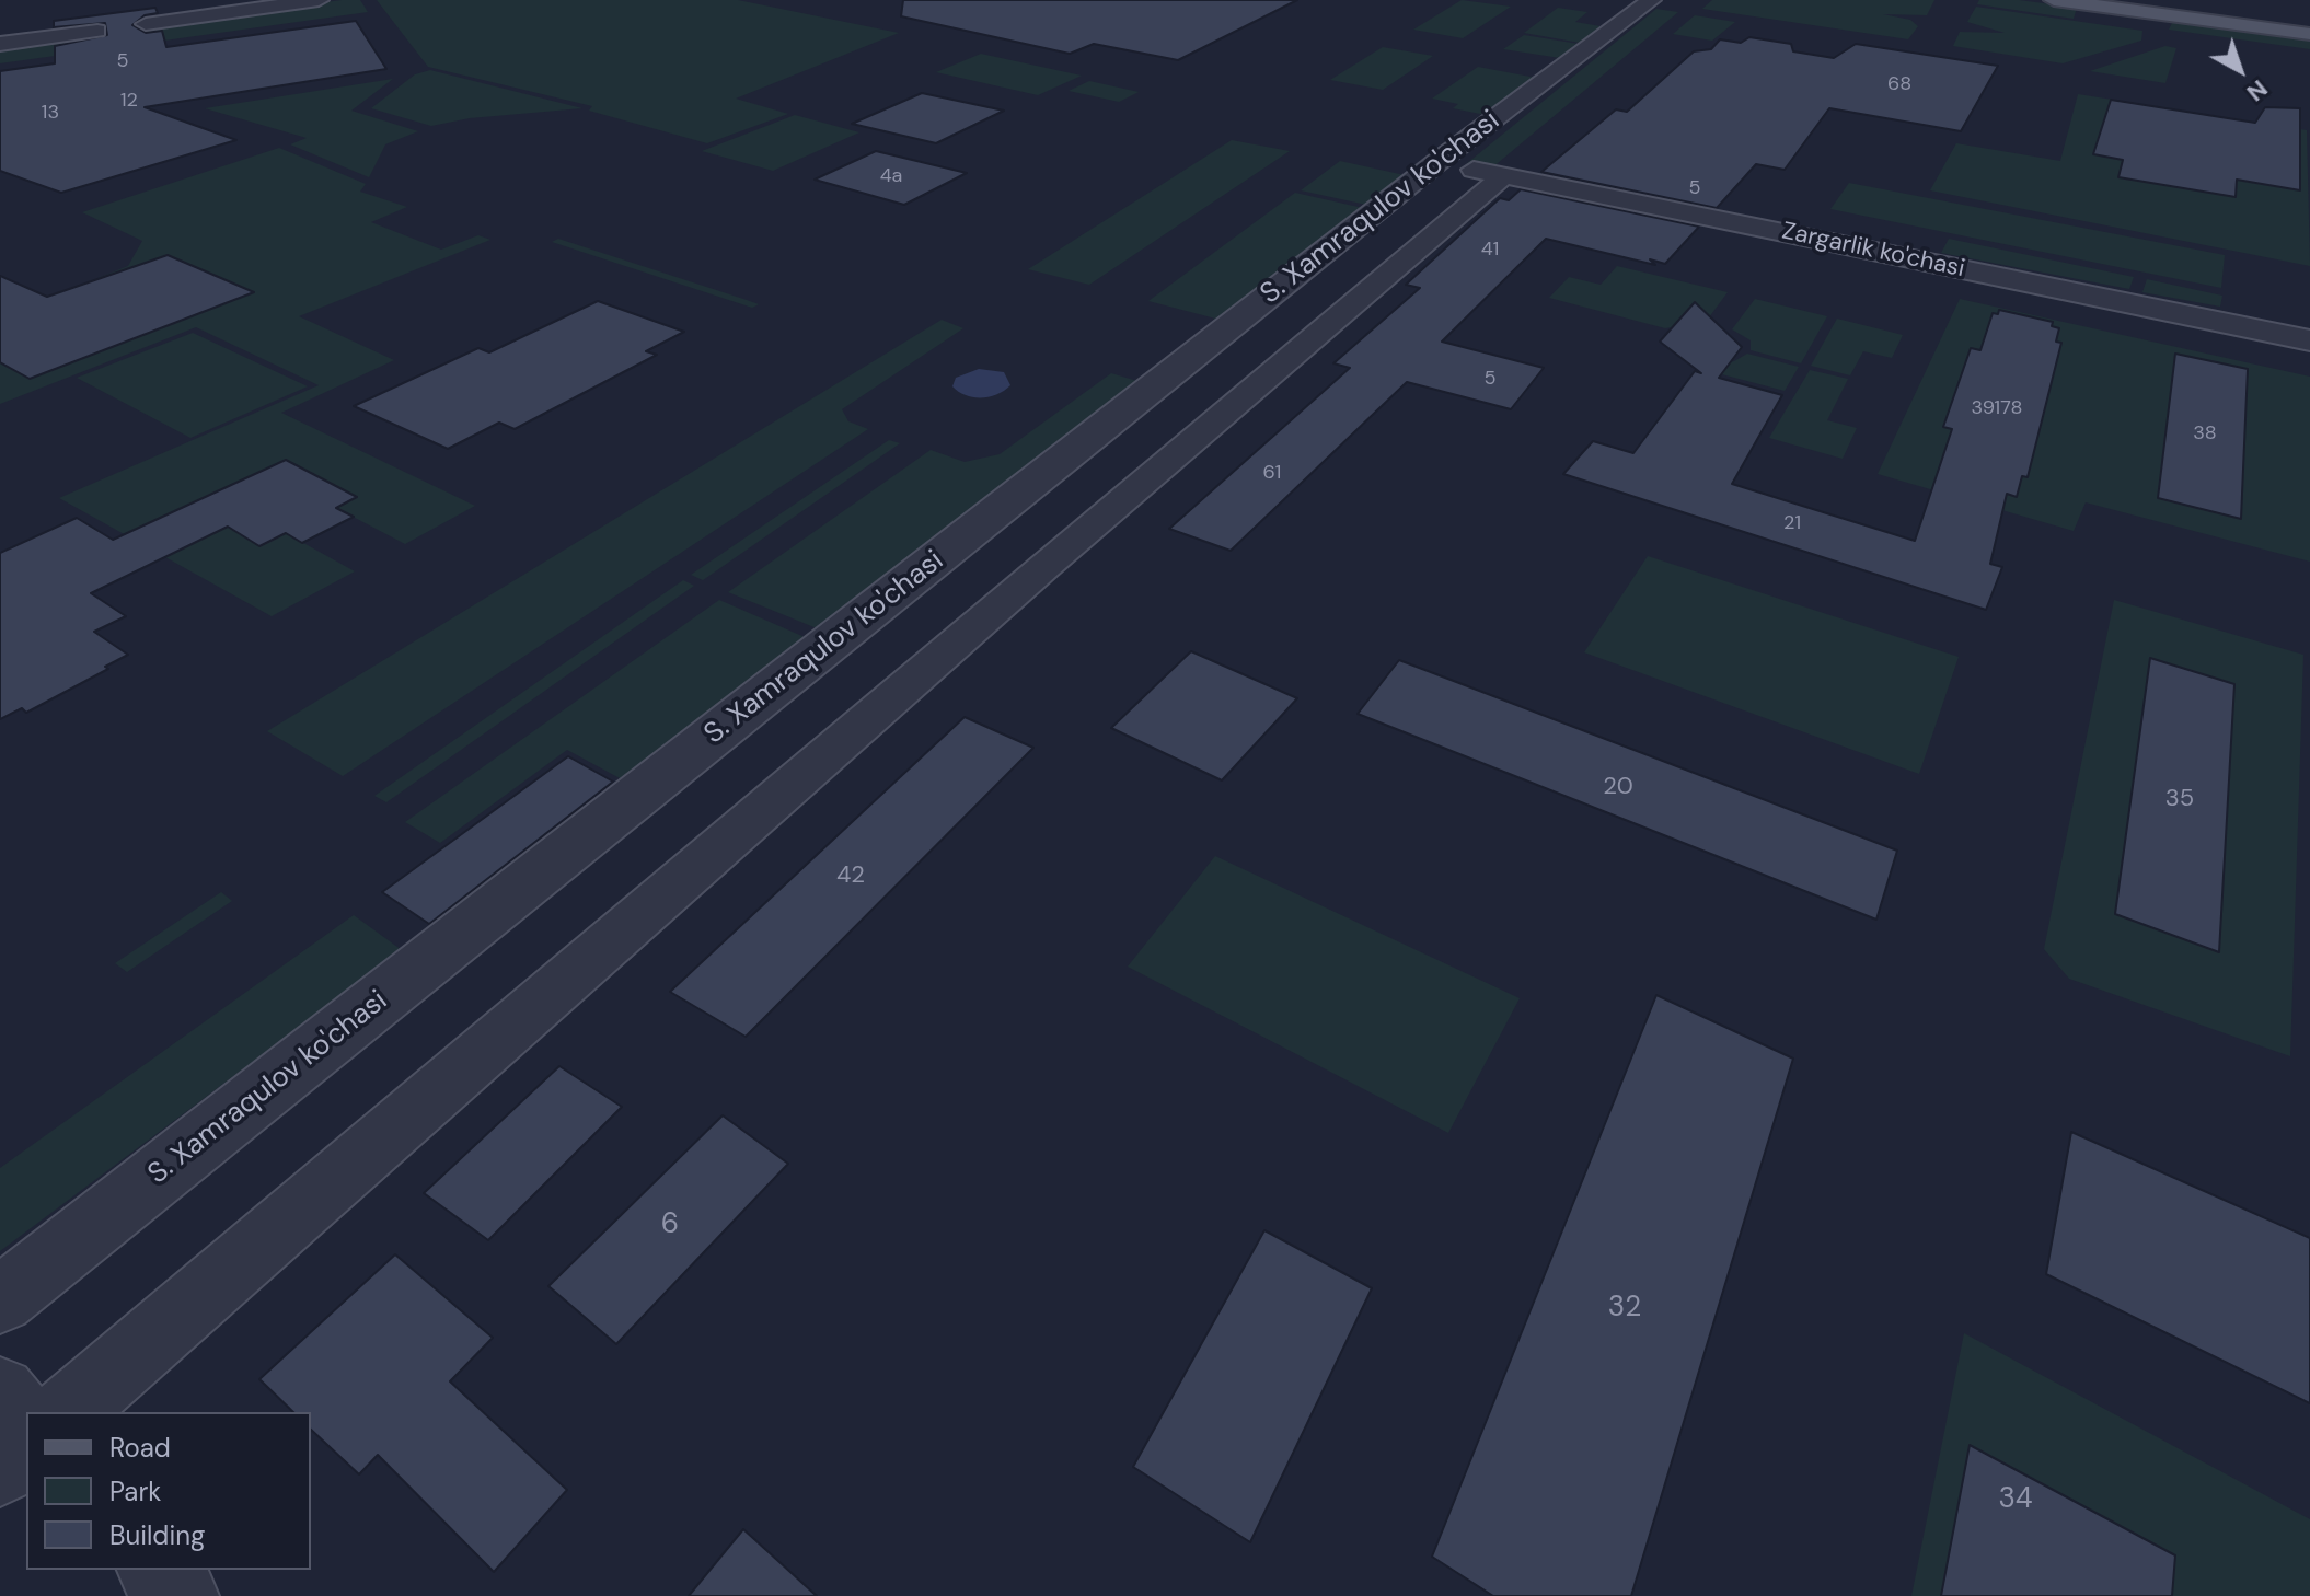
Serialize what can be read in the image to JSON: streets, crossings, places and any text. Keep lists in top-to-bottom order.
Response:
{
  "streets": {
    "street": ["S. Xamraqulov ko'chasi", "Zargarlik ko'chasi"]
  },
  "crossings": [
    ["S. Xamraqulov ko'chasi", "Zargarlik ko'chasi"]
  ],
  "house_numbers": [
    "5",
    "68",
    "12",
    "13",
    "4a",
    "5",
    "41",
    "5",
    "39178",
    "38",
    "61",
    "21",
    "20",
    "35",
    "42",
    "6",
    "32",
    "34"
  ],
  "legend": ["Road", "Park", "Building"],
  "north": "bottom right"
}
